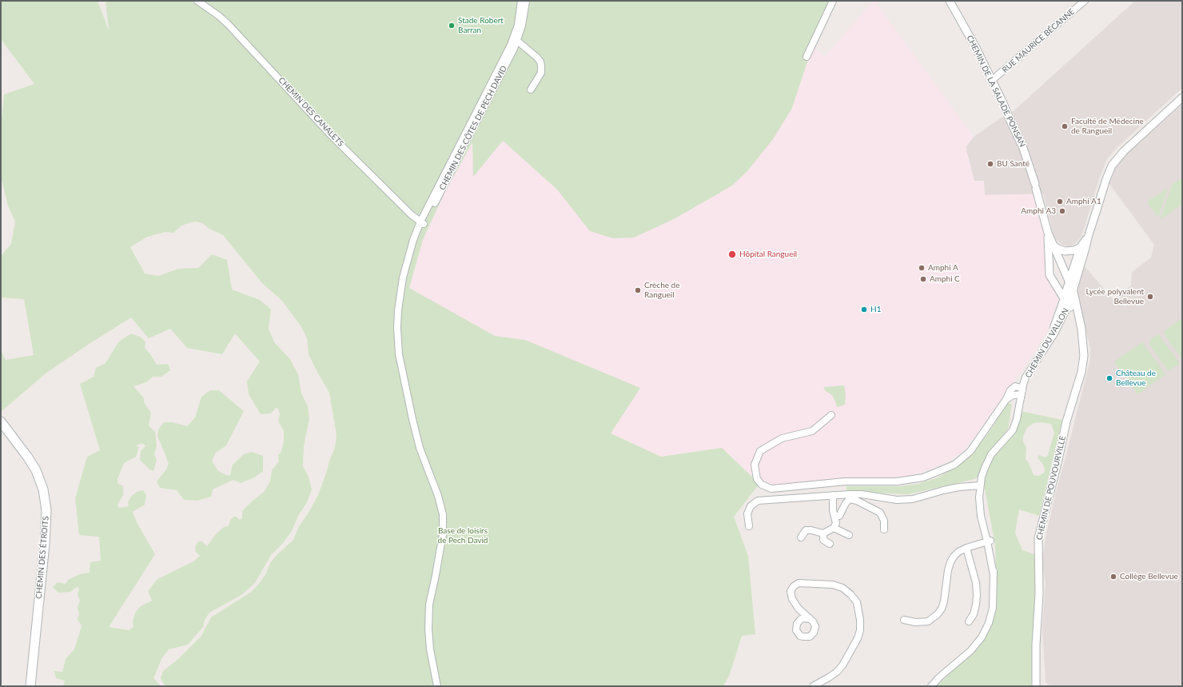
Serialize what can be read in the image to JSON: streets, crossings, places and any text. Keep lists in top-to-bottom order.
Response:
{
  "streets": {
    "main road": ["CHEMIN DES ÉTROITS"],
    "street": [
      "RUE MAURICE BÉCANNE",
      "CHEMIN DE LA SALADE PONSAN",
      "CHEMIN DES CANALETS",
      "CHEMIN DES CÔTES DE PECH DAVID",
      "CHEMIN DU VALLON",
      "CHEMIN DE POUVOURVILLE"
    ]
  },
  "crossings": [
    ["RUE MAURICE BÉCANNE", "CHEMIN DE LA SALADE PONSAN"],
    ["CHEMIN DE LA SALADE PONSAN", "CHEMIN DU VALLON"],
    ["CHEMIN DE LA SALADE PONSAN", "CHEMIN DE POUVOURVILLE"],
    ["CHEMIN DES CANALETS", "CHEMIN DES CÔTES DE PECH DAVID"],
    ["CHEMIN DU VALLON", "CHEMIN DE POUVOURVILLE"]
  ],
  "parks": ["Base de loisirs de Pech David"],
  "places": [
    "Stade Robert Barran",
    "Faculté de Médecine de Rangueil",
    "BU Santé",
    "Amphi A1",
    "Amphi A3",
    "Hôpital Rangueil",
    "Amphi A",
    "Amphi C",
    "Crèche de Rangueil",
    "Lycée polyvalent Bellevue",
    "H1",
    "Château de Bellevue",
    "Collège Bellevue"
  ]
}
